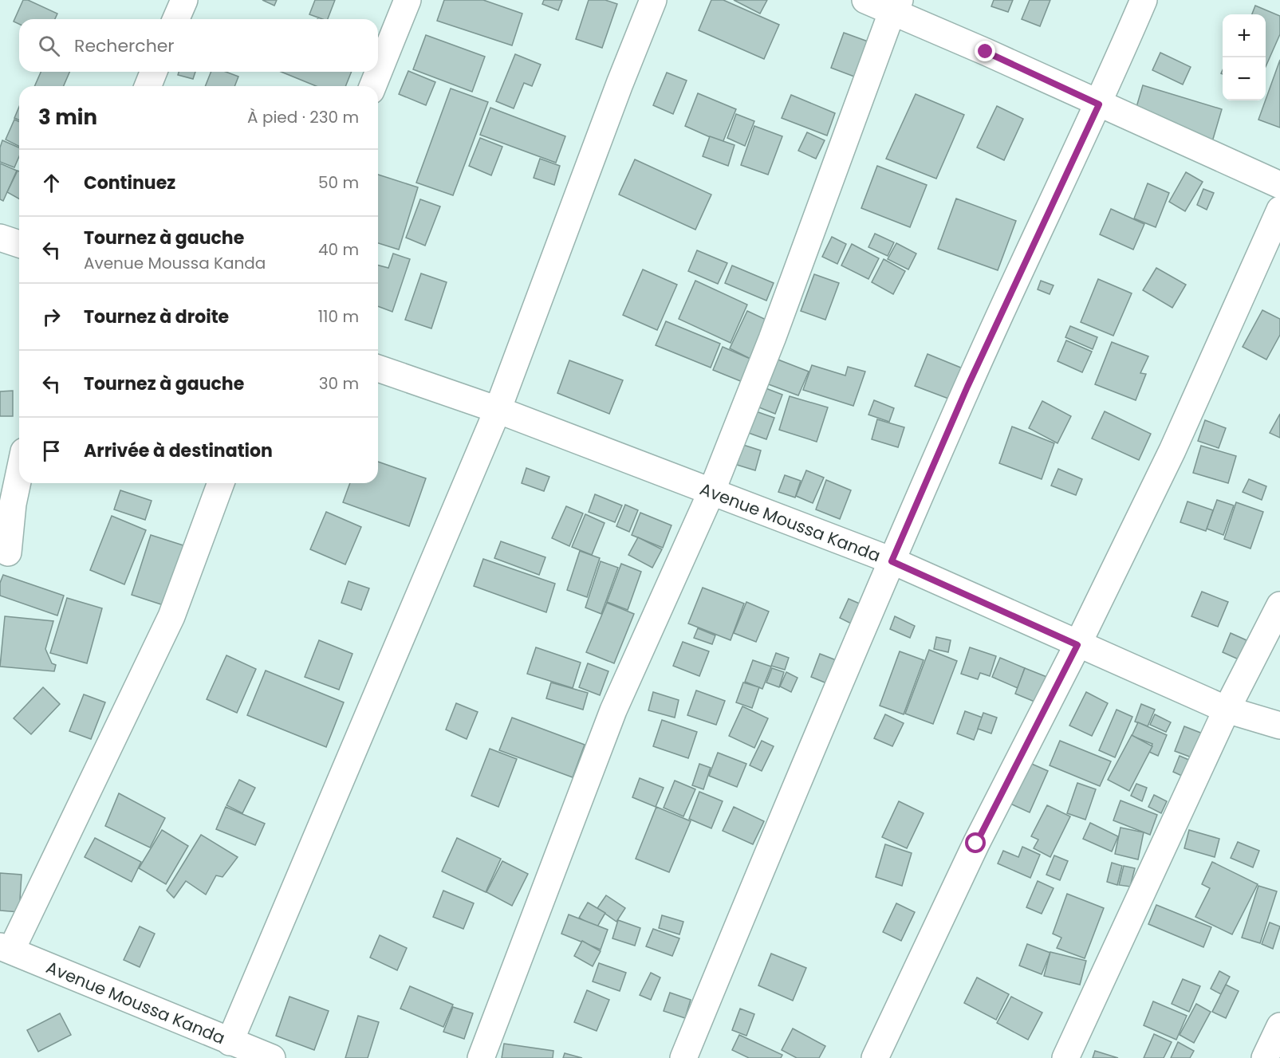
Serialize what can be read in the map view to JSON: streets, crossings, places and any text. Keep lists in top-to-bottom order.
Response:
{
  "streets": {
    "street": ["Avenue Moussa Kanda"]
  },
  "page": {
    "map_buttons": ["+", "−"],
    "search": "Rechercher",
    "heading": ["3 min", "À pied · 230 m"],
    "list": [
      ["Continuez", "50 m"],
      ["Tournez à gauche", "Avenue Moussa Kanda", "40 m"],
      ["Tournez à droite", "110 m"],
      ["Tournez à gauche", "30 m"],
      "Arrivée à destination"
    ]
  }
}
